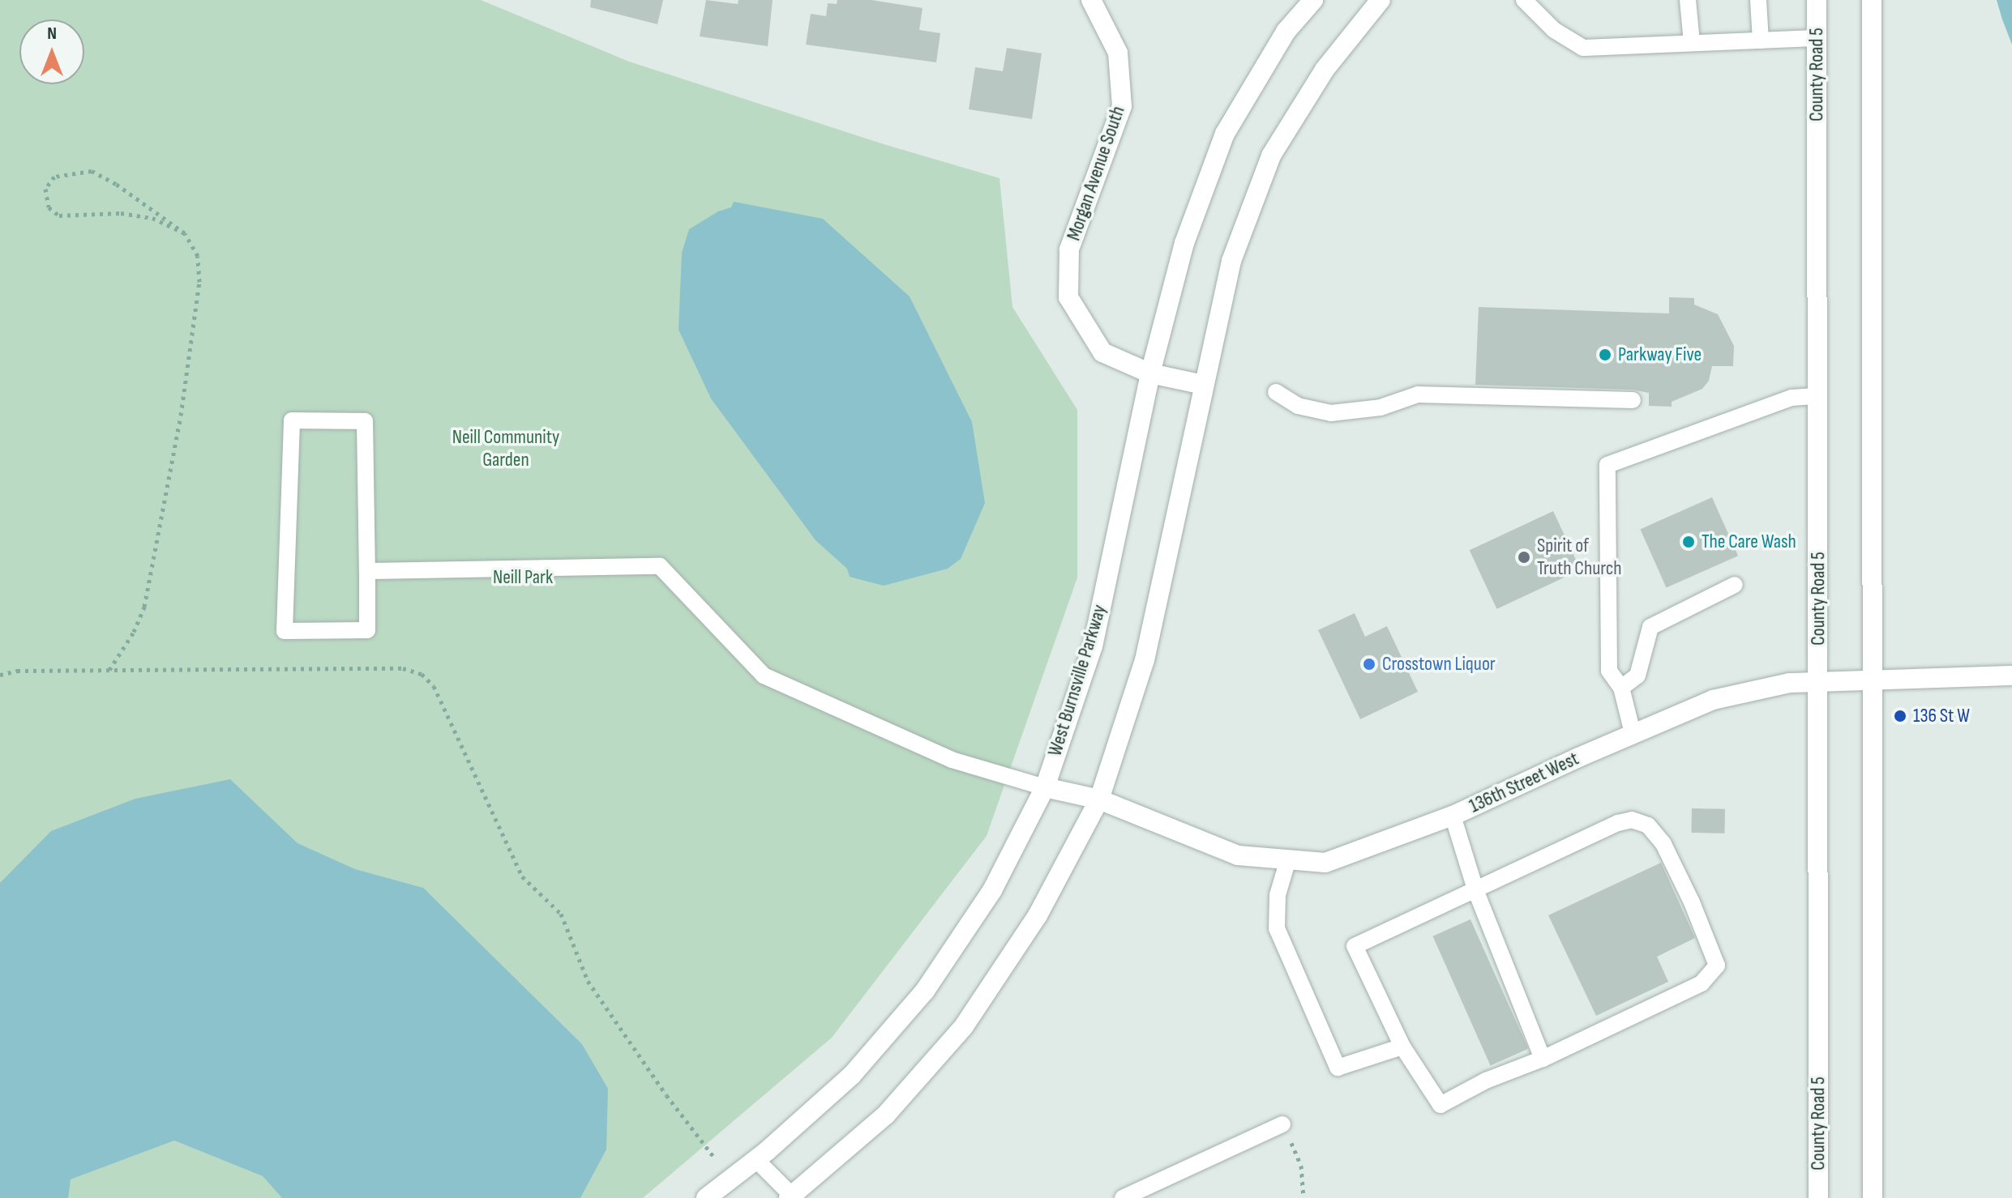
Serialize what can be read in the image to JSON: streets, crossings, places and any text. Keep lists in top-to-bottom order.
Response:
{
  "streets": {
    "street": [
      "County Road 5",
      "Morgan Avenue South",
      "West Burnsville Parkway",
      "136th Street West"
    ]
  },
  "crossings": [
    ["County Road 5", "136th Street West"],
    ["Morgan Avenue South", "West Burnsville Parkway"],
    ["West Burnsville Parkway", "136th Street West"]
  ],
  "parks": ["Neill Community Garden", "Neill Park"],
  "places": [
    "Parkway Five",
    "The Care Wash",
    "Spirit of Truth Church",
    "Crosstown Liquor",
    "136 St W"
  ],
  "north": "top"
}
